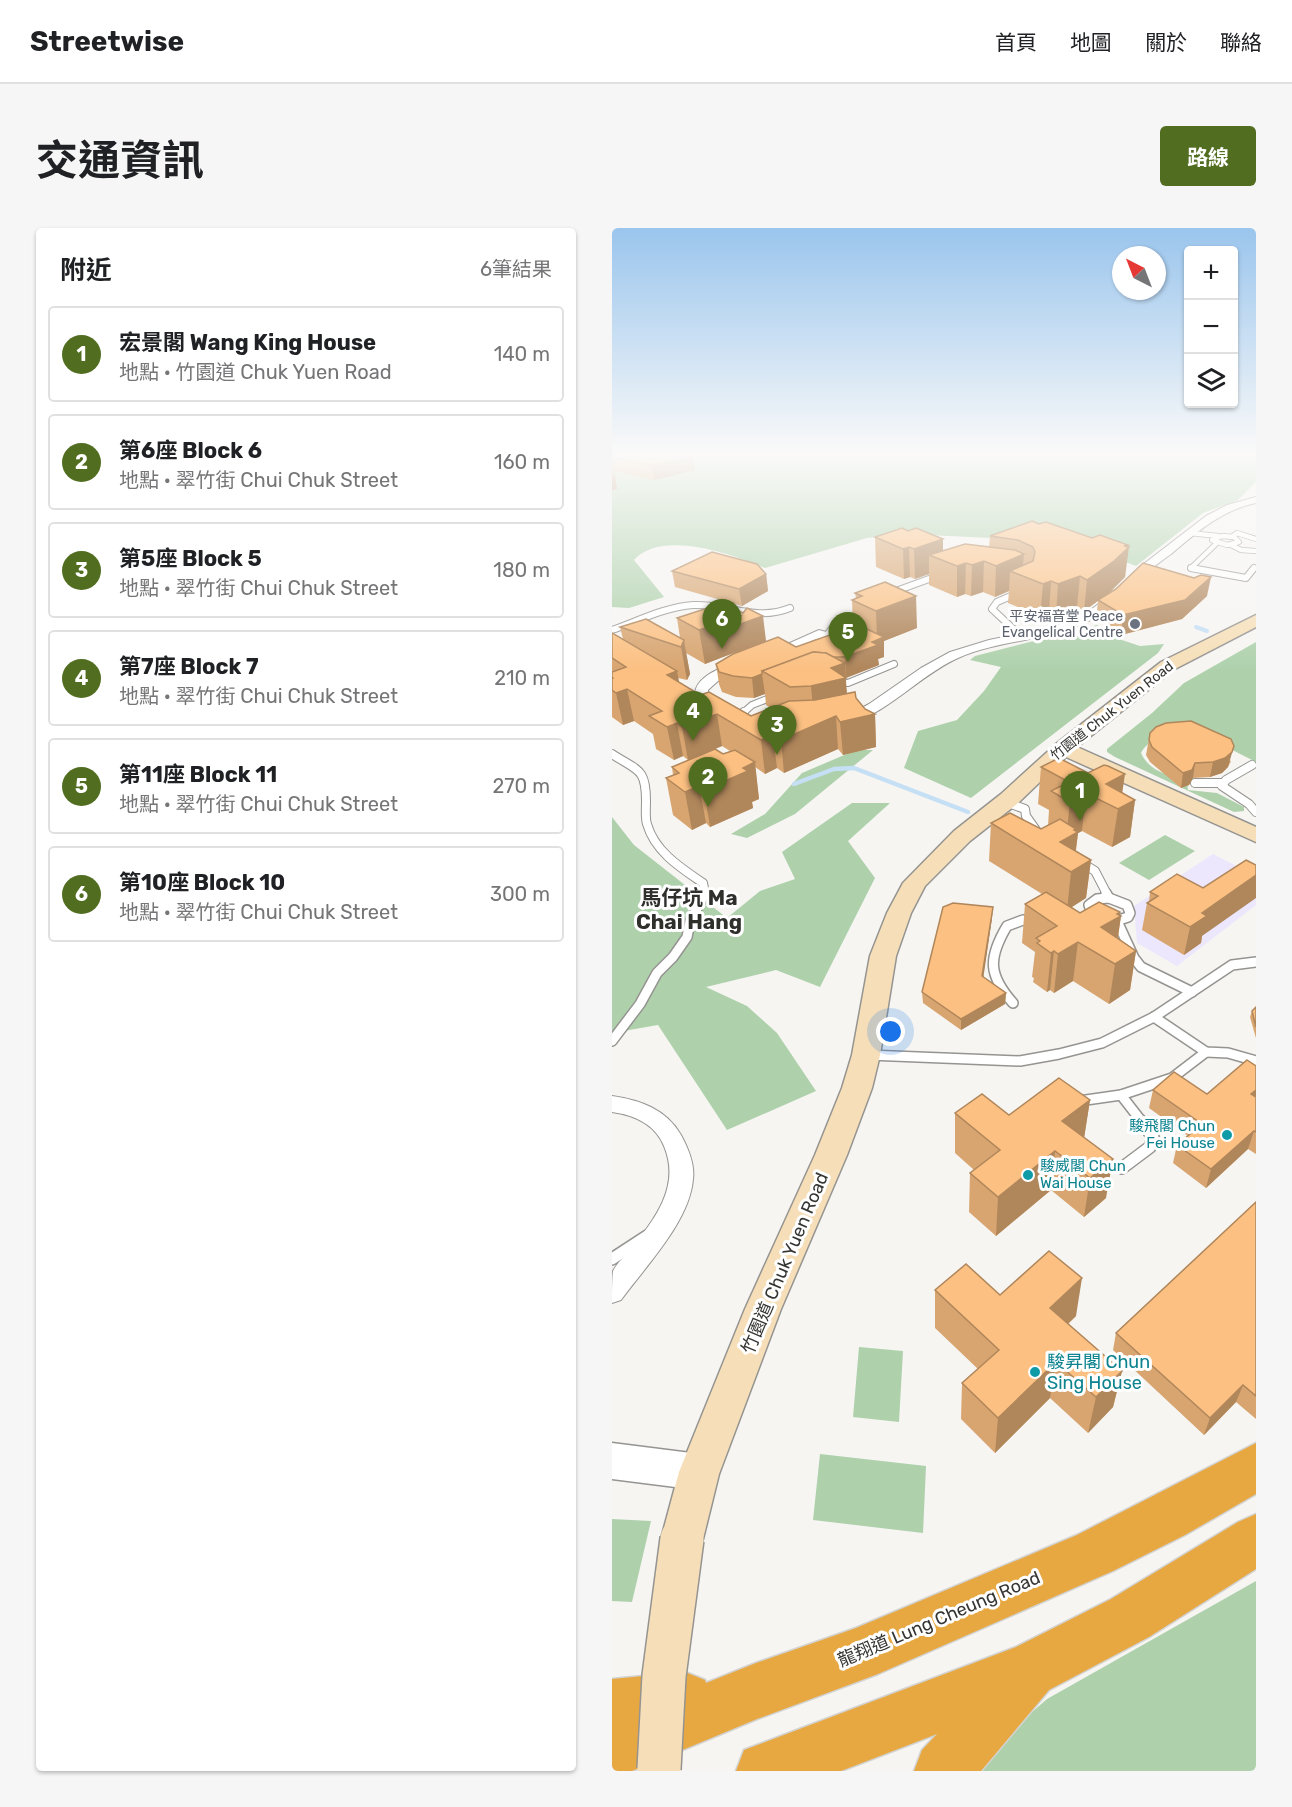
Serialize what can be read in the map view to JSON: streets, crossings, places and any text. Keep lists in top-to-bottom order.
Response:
{
  "streets": {
    "highway": ["龍翔道 Lung Cheung Road"],
    "main road": ["竹園道 Chuk Yuen Road"]
  },
  "districts": ["馬仔坑 Ma Chai Hang"],
  "places": [
    "平安福音堂 Peace Evangelical Centre",
    "駿飛閣 Chun Fei House",
    "駿威閣 Chun Wai House",
    "駿昇閣 Chun Sing House"
  ],
  "north": "top left",
  "page": {
    "header": "Streetwise",
    "nav": [
      "首頁",
      "地圖",
      "關於",
      "聯絡"
    ],
    "title": "交通資訊",
    "buttons": "路線",
    "heading": ["附近", "6筆結果"],
    "map_buttons": ["+", "−"],
    "list": [
      {
        "mark": "1",
        "name": "宏景閣 Wang King House",
        "note": "地點 · 竹園道 Chuk Yuen Road",
        "value": "140 m"
      },
      {
        "mark": "2",
        "name": "第6座 Block 6",
        "note": "地點 · 翠竹街 Chui Chuk Street",
        "value": "160 m"
      },
      {
        "mark": "3",
        "name": "第5座 Block 5",
        "note": "地點 · 翠竹街 Chui Chuk Street",
        "value": "180 m"
      },
      {
        "mark": "4",
        "name": "第7座 Block 7",
        "note": "地點 · 翠竹街 Chui Chuk Street",
        "value": "210 m"
      },
      {
        "mark": "5",
        "name": "第11座 Block 11",
        "note": "地點 · 翠竹街 Chui Chuk Street",
        "value": "270 m"
      },
      {
        "mark": "6",
        "name": "第10座 Block 10",
        "note": "地點 · 翠竹街 Chui Chuk Street",
        "value": "300 m"
      }
    ],
    "pins": [
      "6",
      "5",
      "4",
      "3",
      "2",
      "1"
    ]
  }
}
